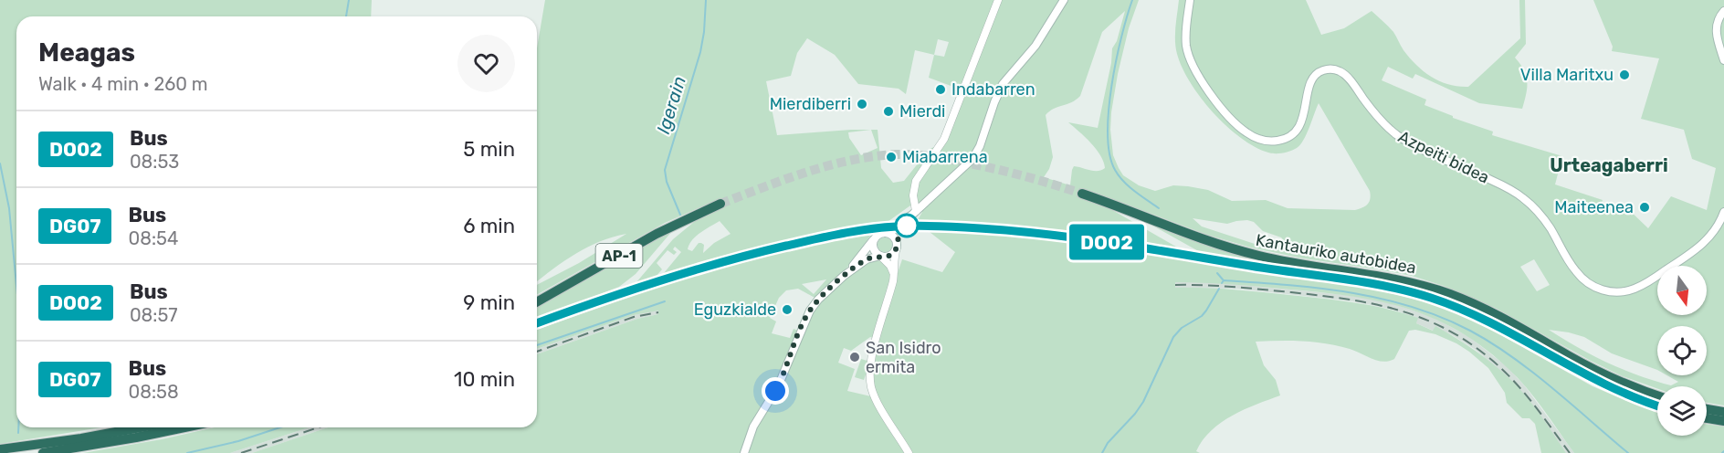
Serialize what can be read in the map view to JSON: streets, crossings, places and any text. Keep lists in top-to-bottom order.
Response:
{
  "streets": {
    "highway": ["Kantauriko autobidea", "AP-1"],
    "main road": ["Azpeiti bidea"]
  },
  "districts": ["Urteagaberri"],
  "water": ["Igerain"],
  "places": [
    "Villa Maritxu",
    "Indabarren",
    "Mierdiberri",
    "Mierdi",
    "Miabarrena",
    "Maiteenea",
    "Eguzkialde",
    "San Isidro ermita"
  ],
  "lines": ["bus line DO02"],
  "north": "bottom",
  "page": {
    "on_map": "DO02",
    "heading": ["Meagas", "Walk · 4 min · 260 m"],
    "list": [
      {
        "mark": "DO02",
        "name": "Bus",
        "note": "08:53",
        "value": "5 min"
      },
      {
        "mark": "DG07",
        "name": "Bus",
        "note": "08:54",
        "value": "6 min"
      },
      {
        "mark": "DO02",
        "name": "Bus",
        "note": "08:57",
        "value": "9 min"
      },
      {
        "mark": "DG07",
        "name": "Bus",
        "note": "08:58",
        "value": "10 min"
      }
    ]
  }
}
